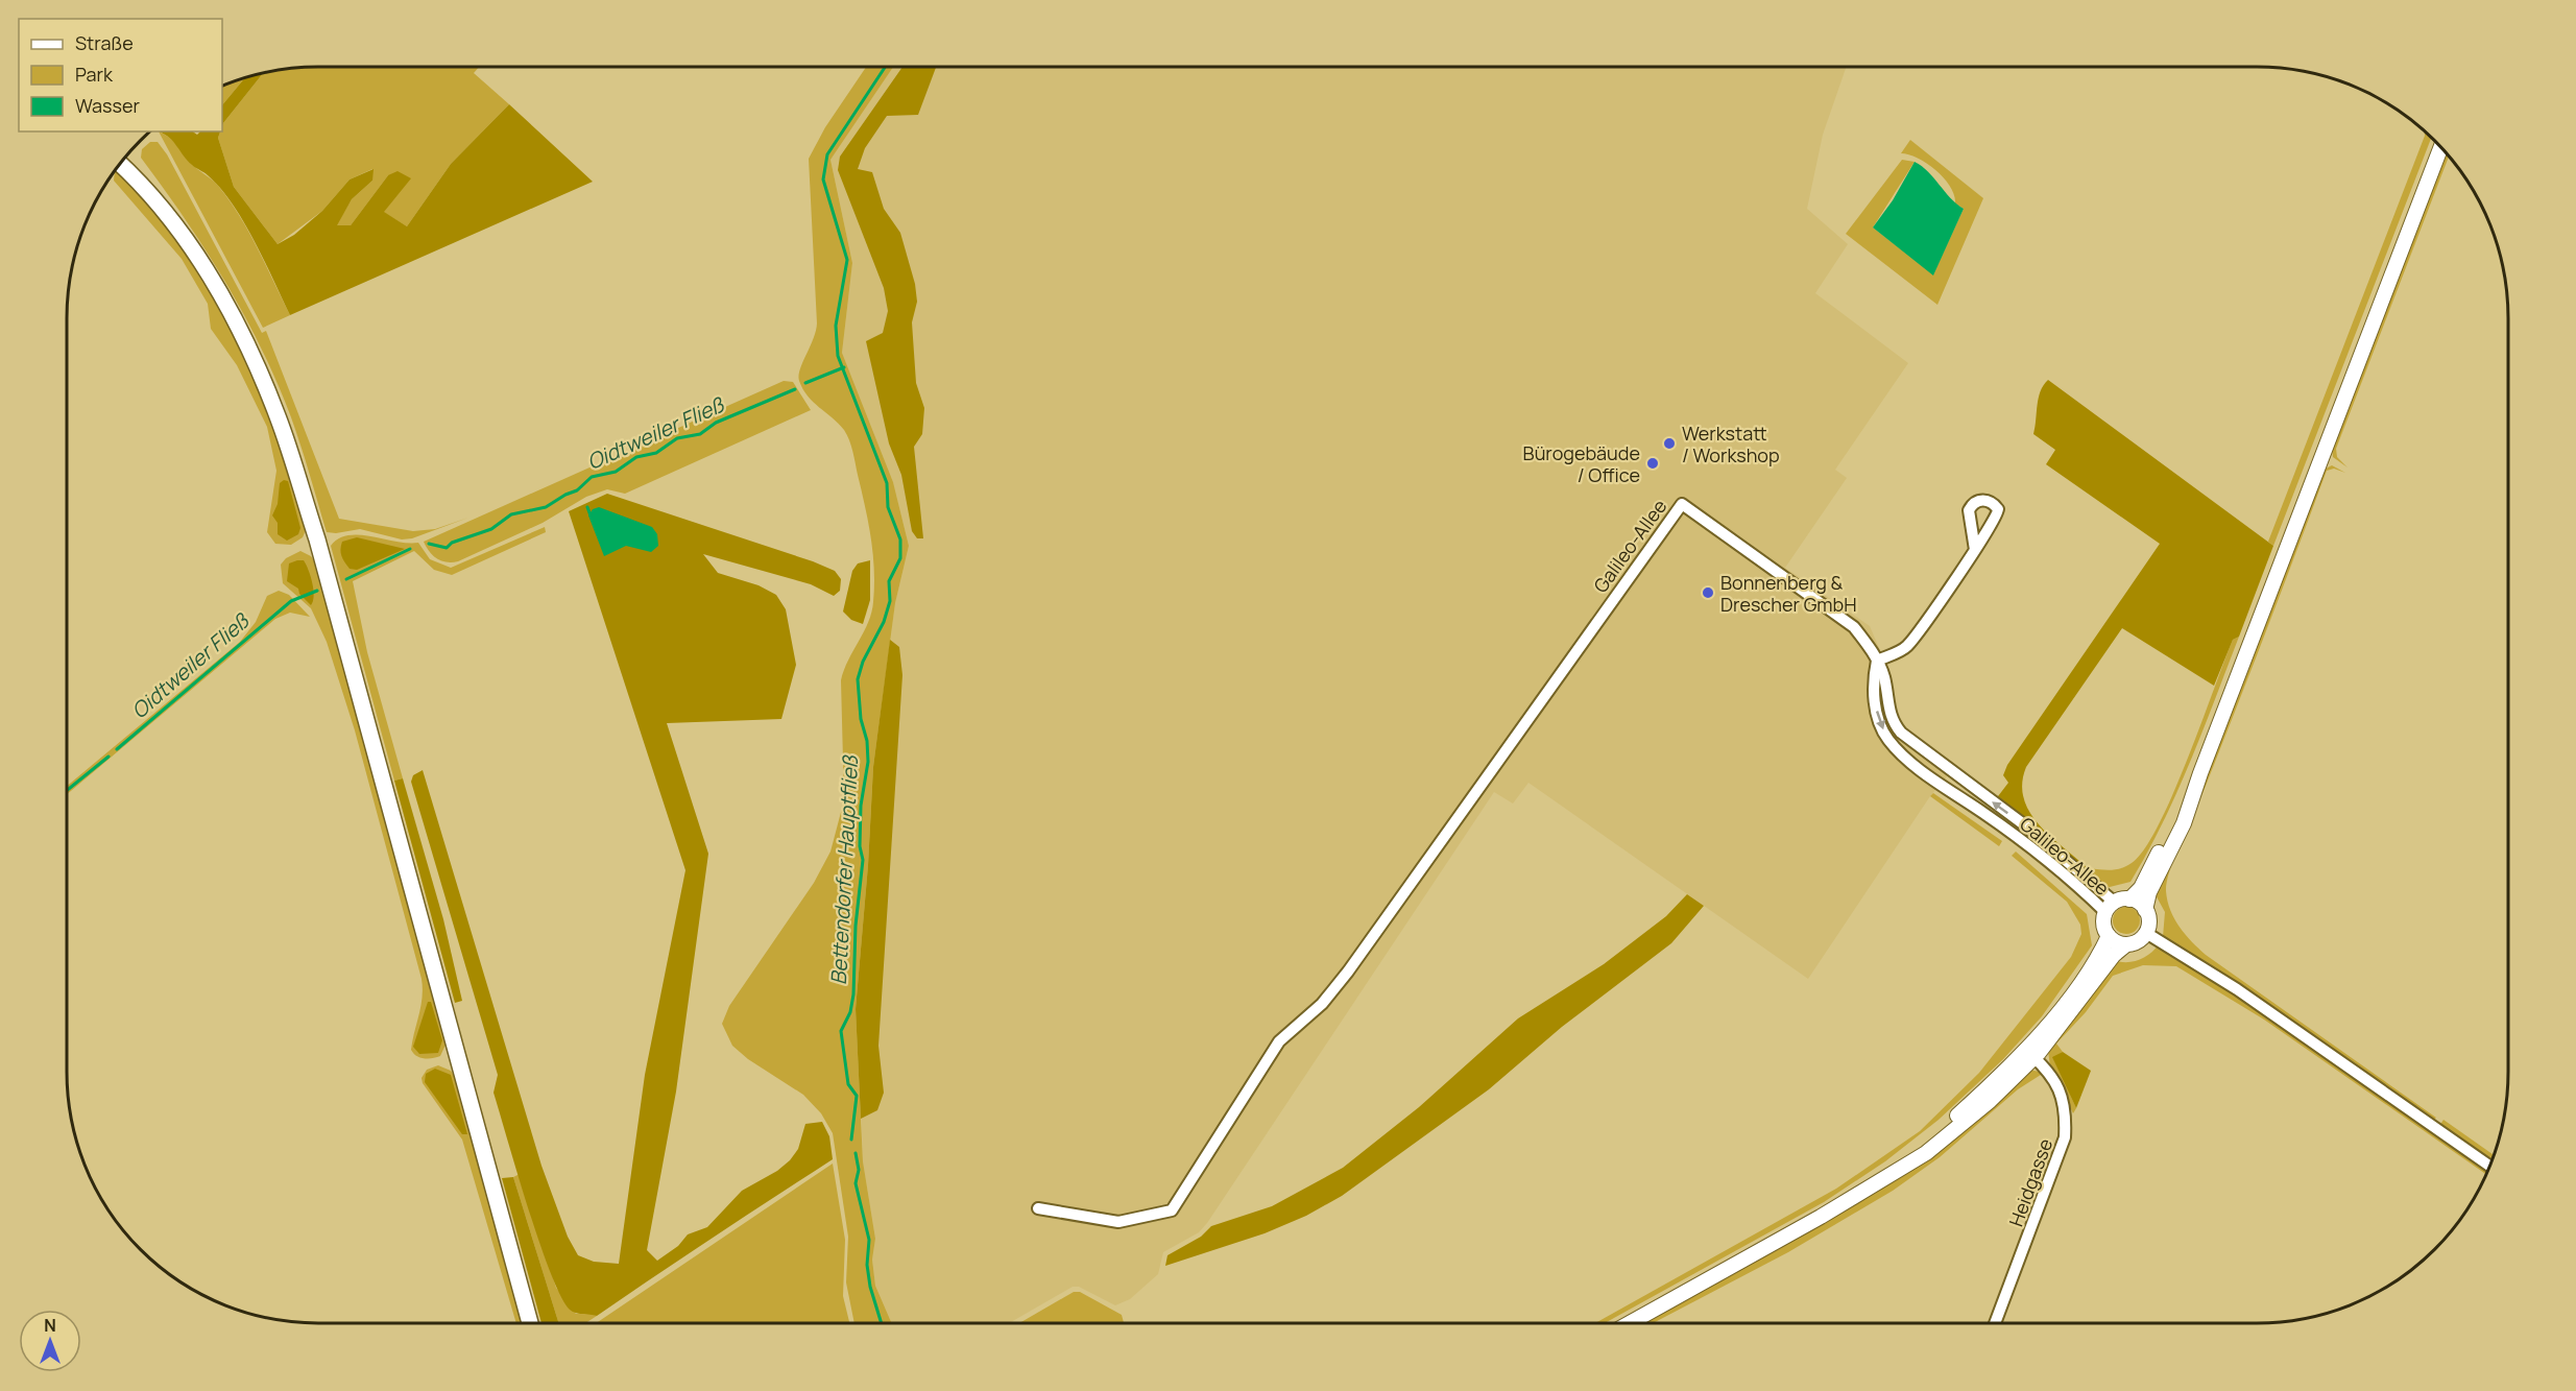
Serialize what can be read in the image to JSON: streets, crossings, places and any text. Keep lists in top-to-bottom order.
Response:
{
  "streets": {
    "street": ["Galileo-Allee", "Heidgasse"]
  },
  "water": ["Oidtweiler Fließ", "Bettendorfer Hauptfließ"],
  "places": ["Werkstatt / Workshop", "Bürogebäude / Office", "Bonnenberg & Drescher GmbH"],
  "legend": ["Straße", "Park", "Wasser"],
  "north": "top"
}
